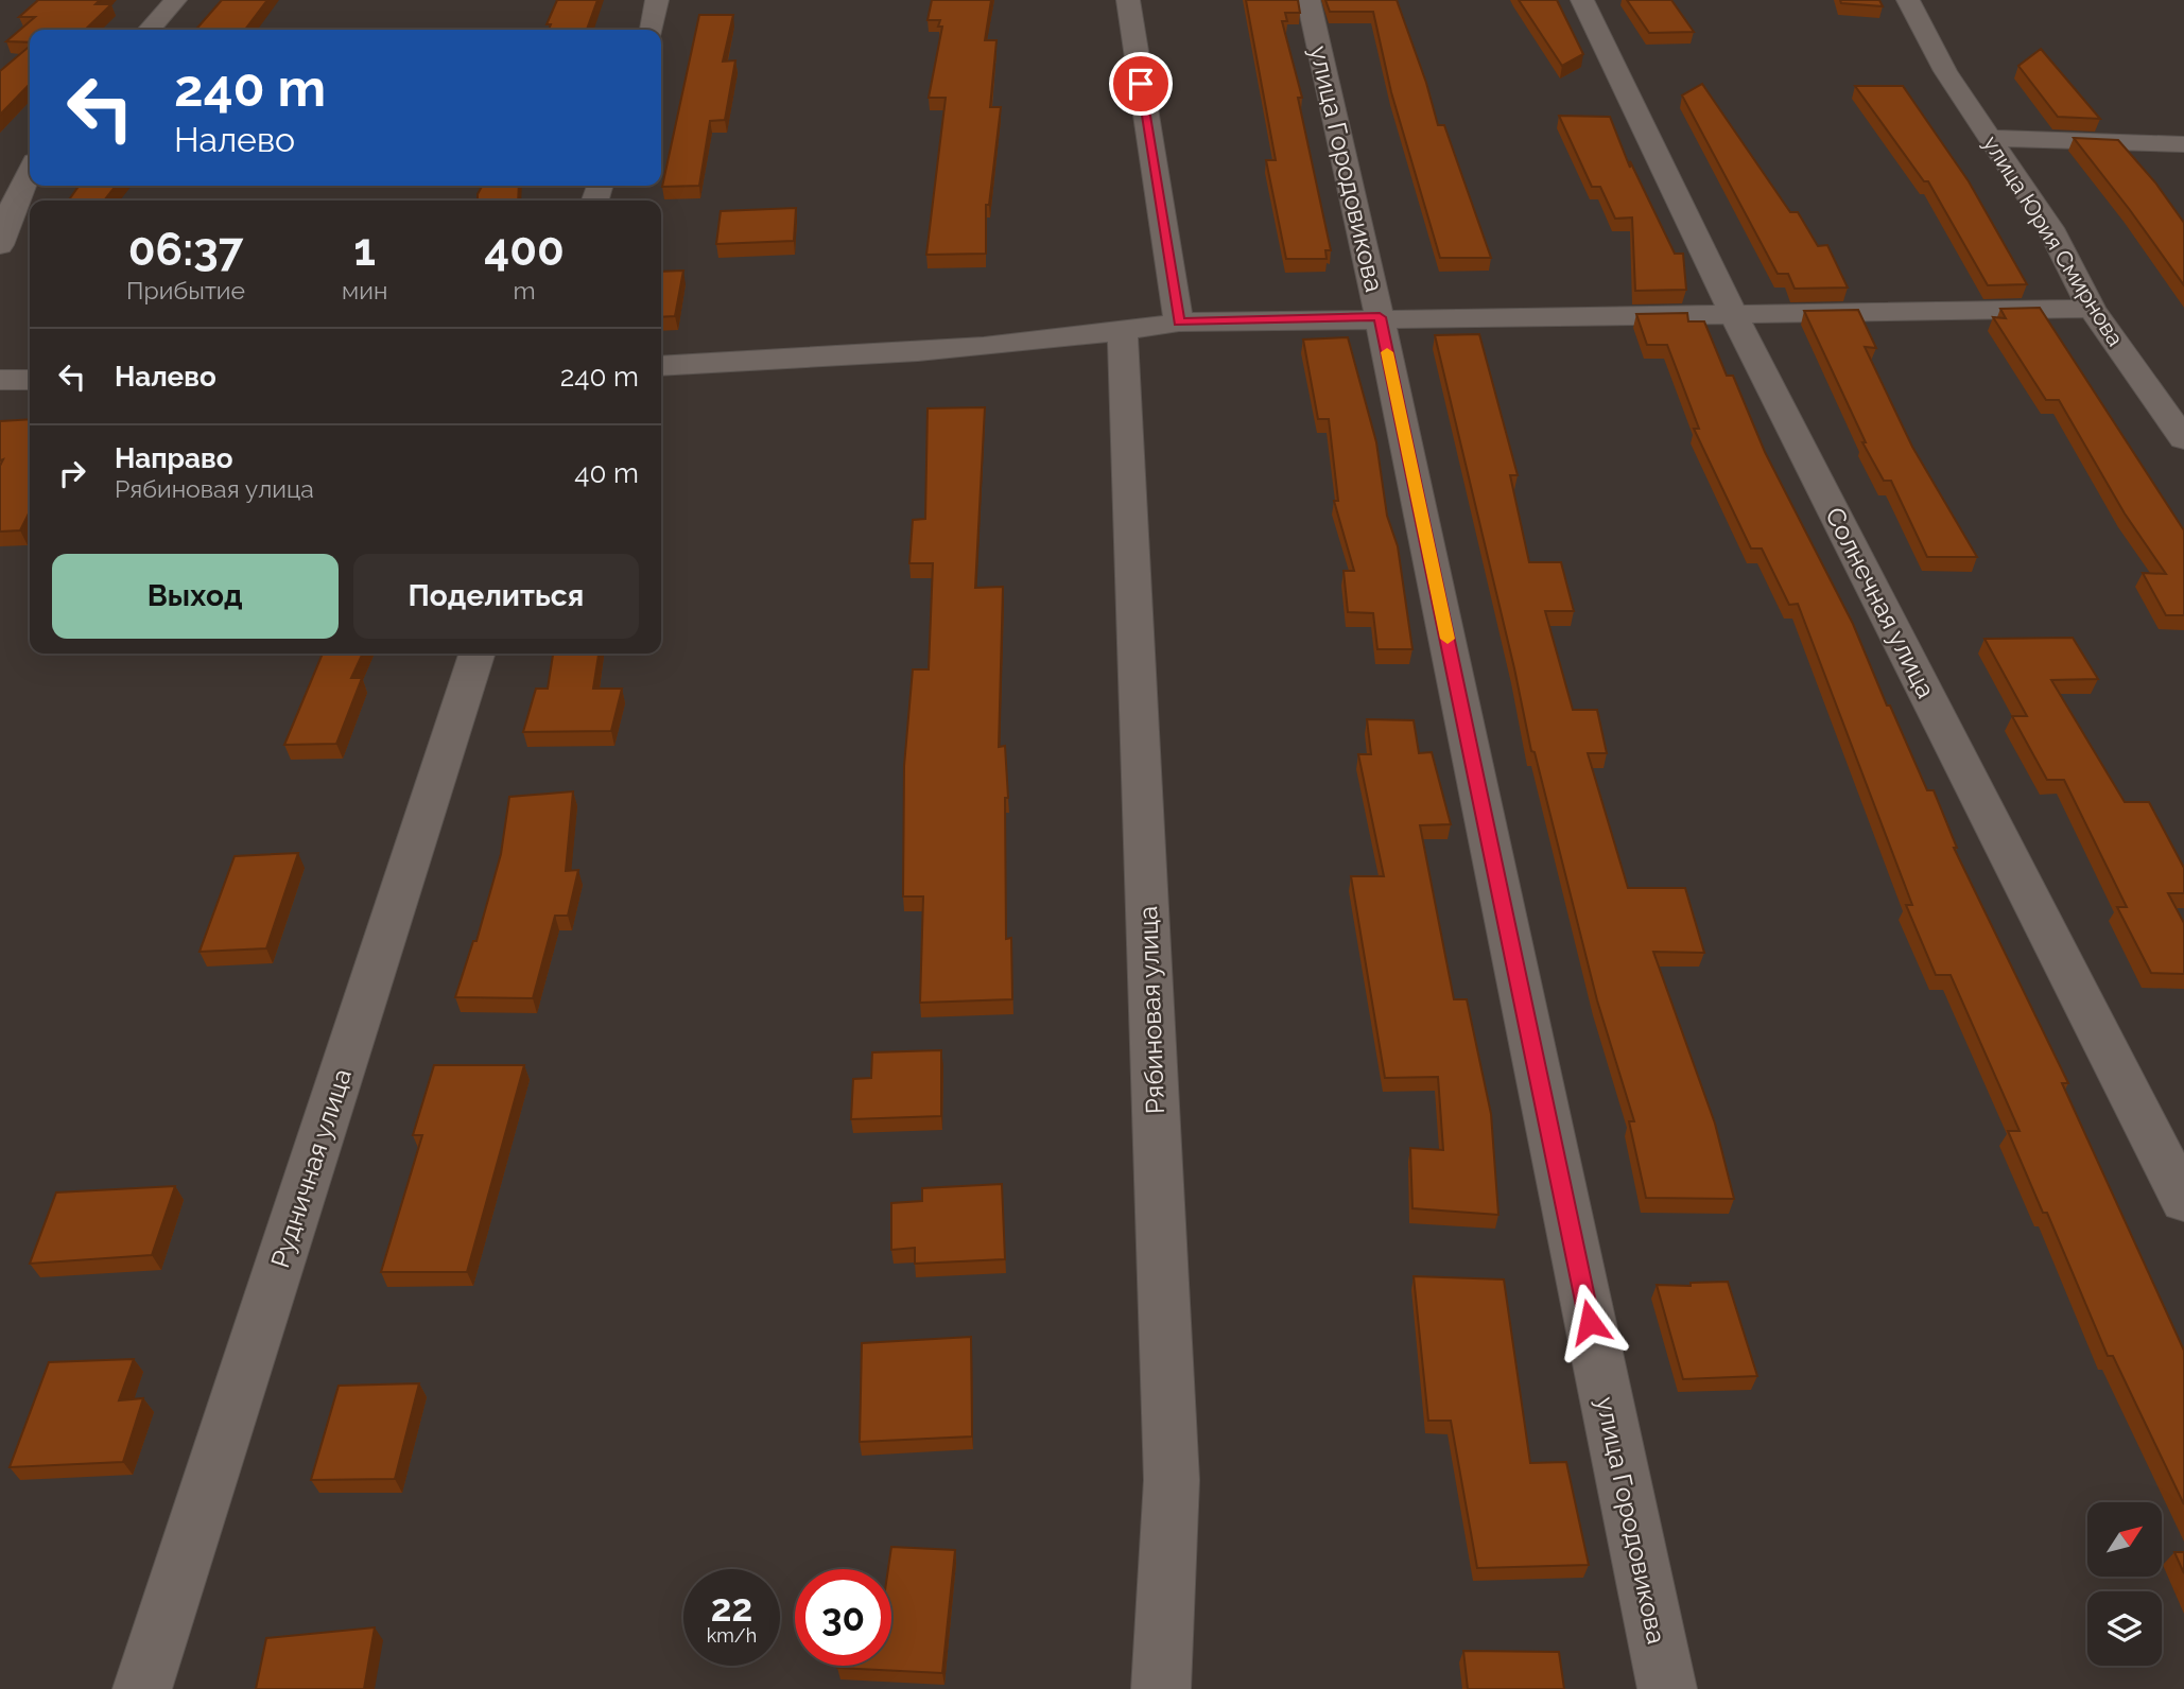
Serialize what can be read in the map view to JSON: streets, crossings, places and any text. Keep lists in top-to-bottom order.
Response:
{
  "streets": {
    "street": [
      "улица Городовикова",
      "улица Юрия Смирнова",
      "Солнечная улица",
      "Рябиновая улица",
      "Рудничная улица"
    ]
  },
  "north": "top right",
  "page": {
    "turn": ["240 m", "Налево"],
    "eta": [
      "06:37",
      "Прибытие",
      "1",
      "мин",
      "400",
      "m"
    ],
    "list": [
      {
        "name": "Налево",
        "value": "240 m"
      },
      {
        "name": "Направо",
        "note": "Рябиновая улица",
        "value": "40 m"
      }
    ],
    "buttons": ["Выход", "Поделиться"],
    "speed": "22 km/h",
    "limit": "30"
  }
}
